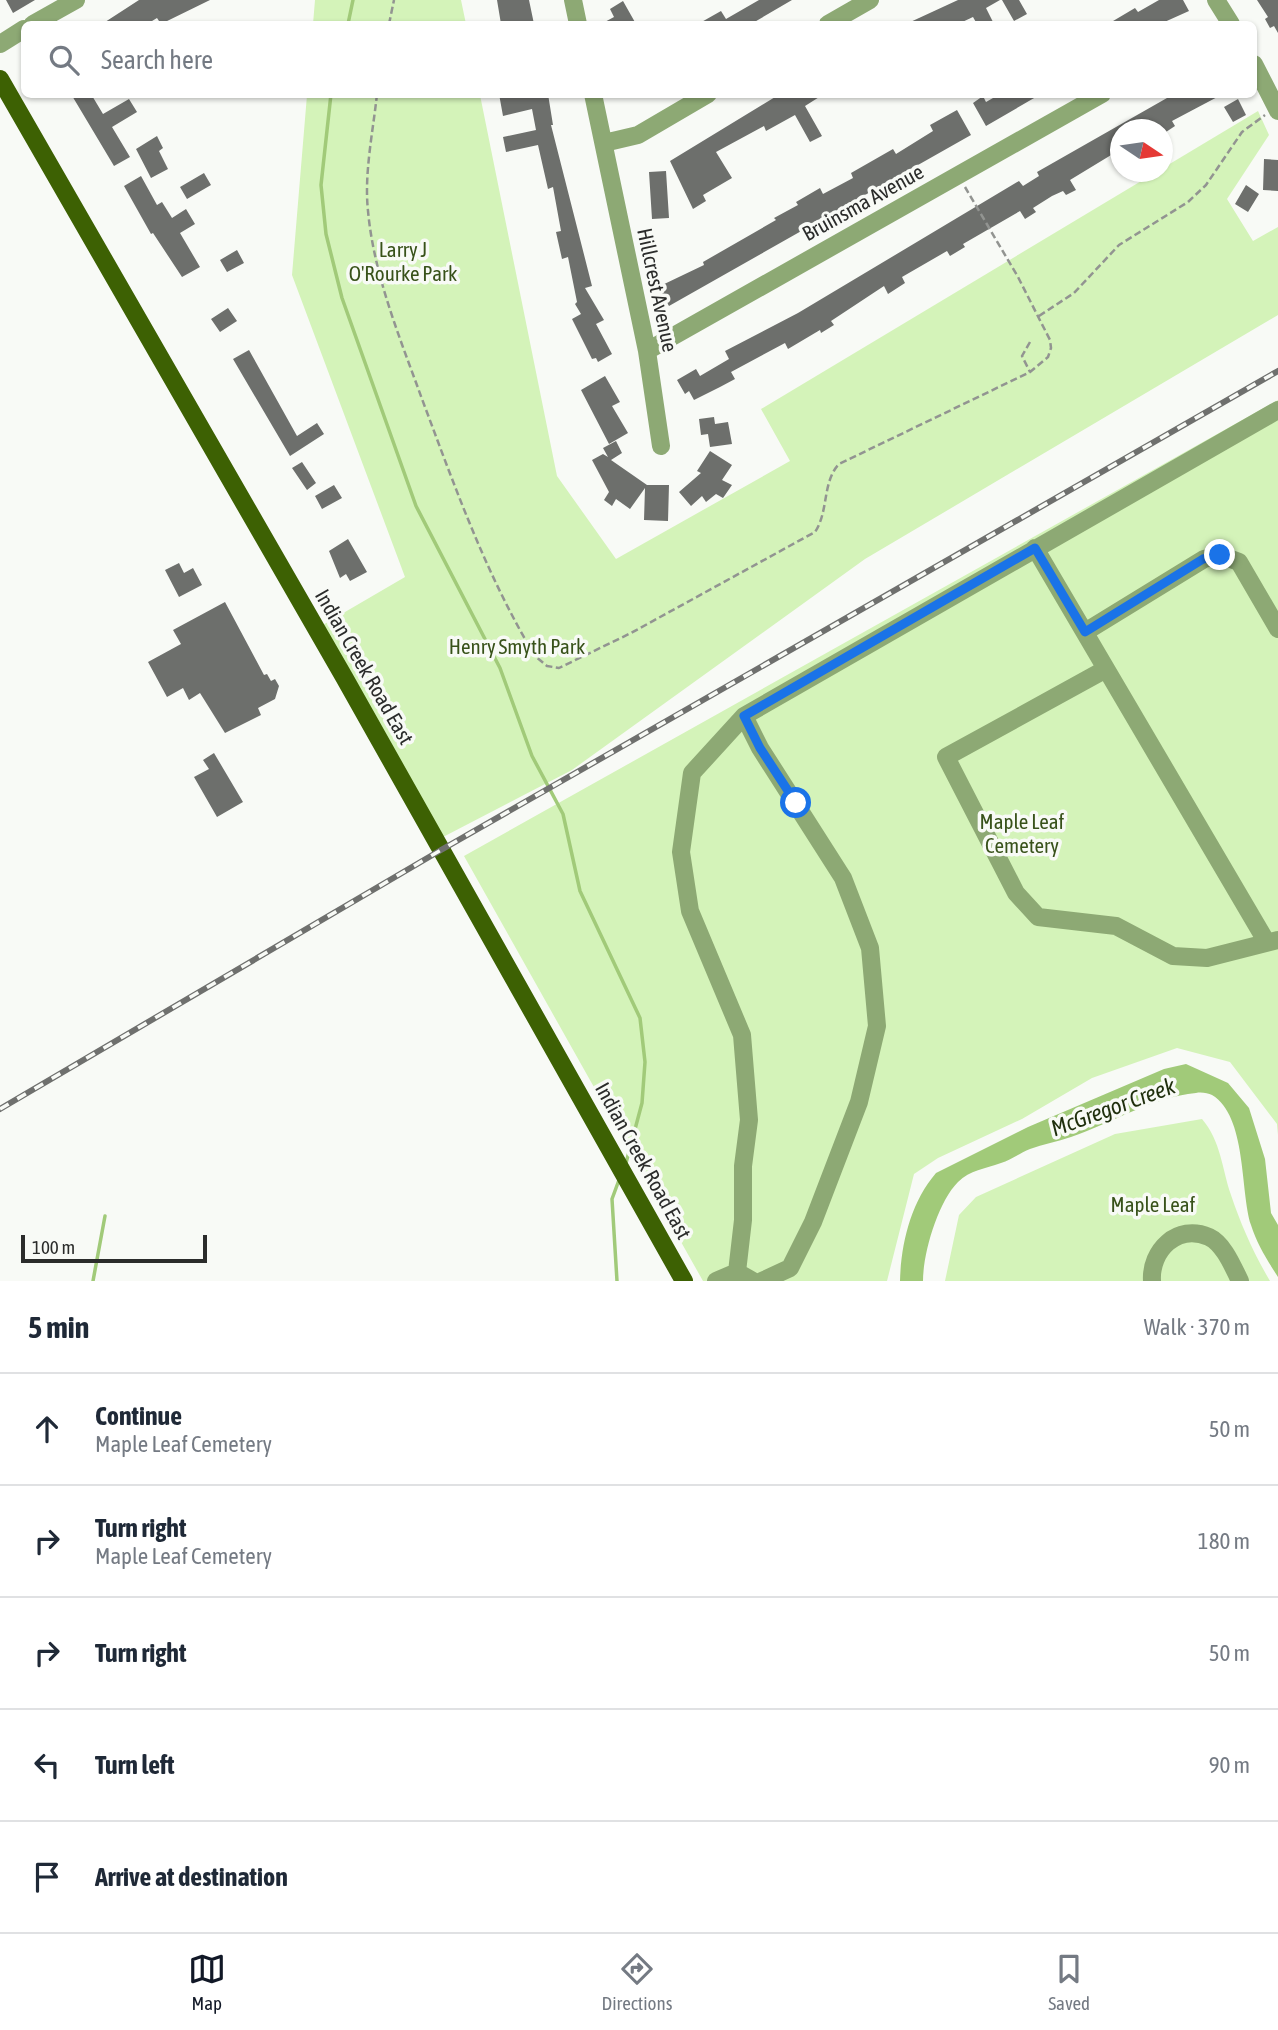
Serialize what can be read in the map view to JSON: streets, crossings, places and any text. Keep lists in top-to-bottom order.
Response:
{
  "streets": {
    "main road": ["Indian Creek Road East"],
    "street": ["Bruinsma Avenue", "Hillcrest Avenue"]
  },
  "crossings": [
    ["Bruinsma Avenue", "Hillcrest Avenue"]
  ],
  "water": ["McGregor Creek"],
  "parks": [
    "Larry J O'Rourke Park",
    "Henry Smyth Park",
    "Maple Leaf Cemetery",
    "Maple Leaf"
  ],
  "scale_bar": "100 m",
  "north": "right",
  "page": {
    "search": "Search here",
    "scale": "100 m",
    "heading": ["5 min", "Walk · 370 m"],
    "list": [
      ["Continue", "Maple Leaf Cemetery", "50 m"],
      ["Turn right", "Maple Leaf Cemetery", "180 m"],
      ["Turn right", "50 m"],
      ["Turn left", "90 m"],
      "Arrive at destination"
    ],
    "nav": ["Map", "Directions", "Saved"]
  }
}
